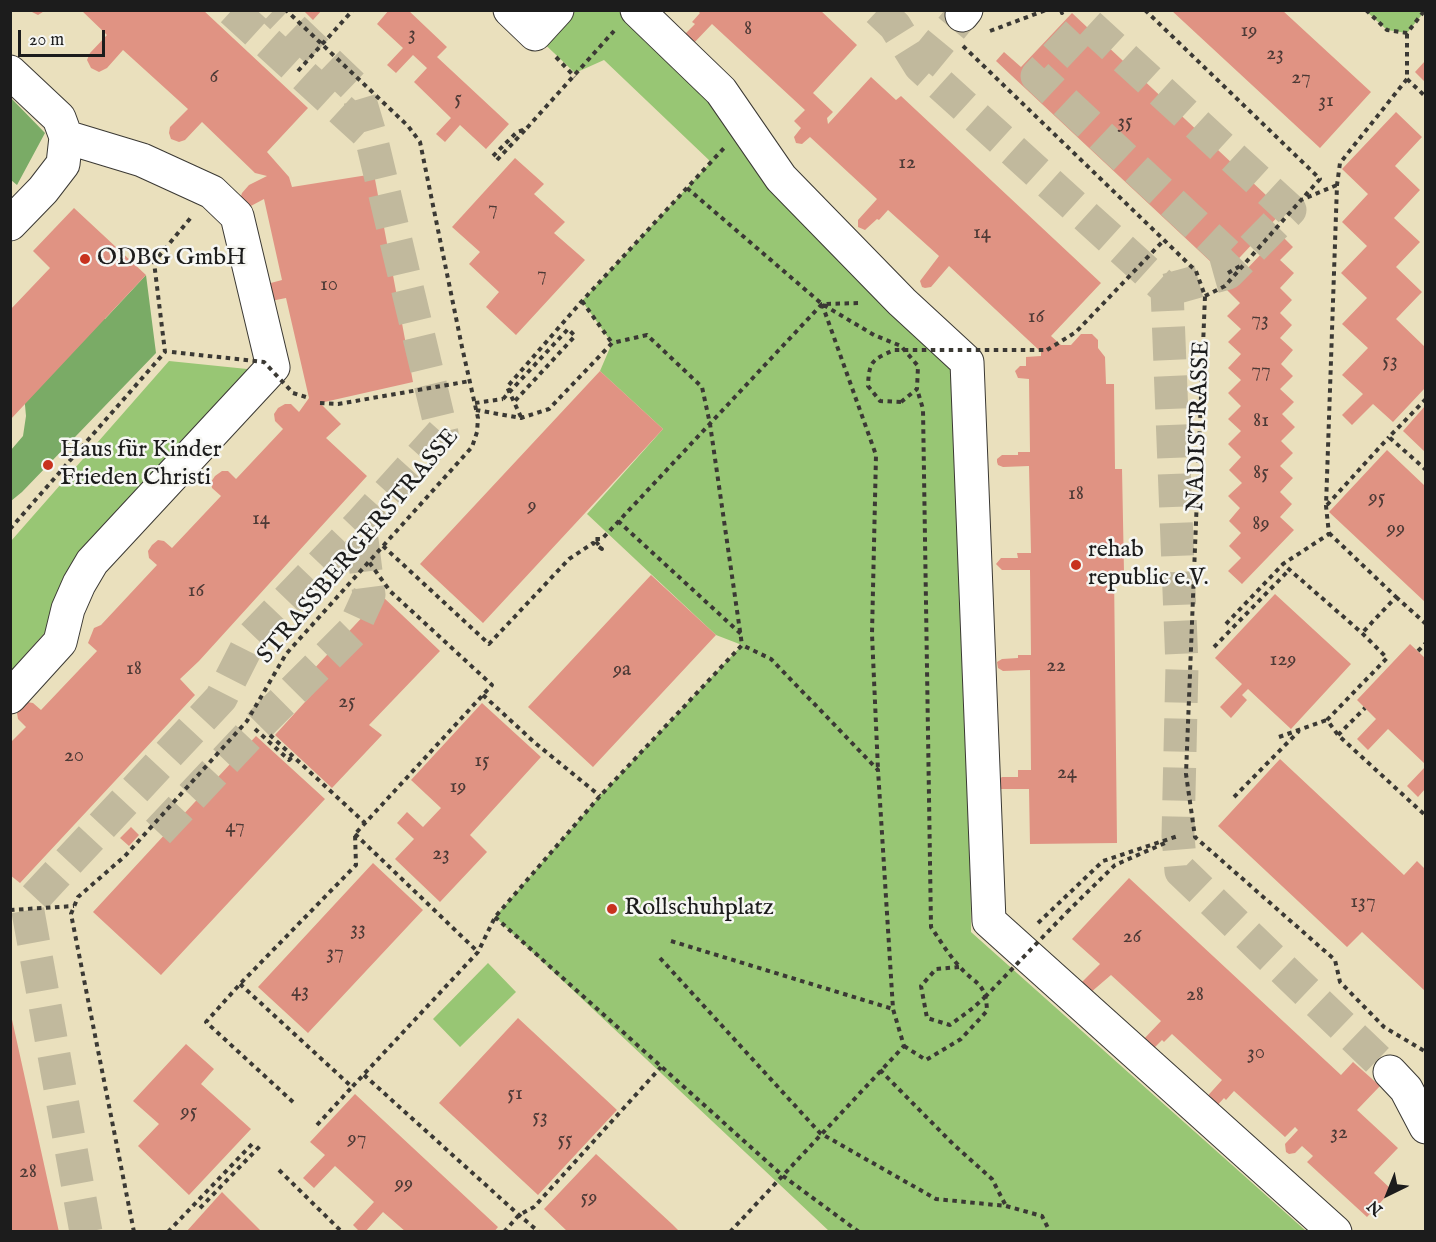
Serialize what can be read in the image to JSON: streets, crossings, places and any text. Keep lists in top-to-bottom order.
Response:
{
  "streets": {
    "path": ["NADISTRASSE", "STRASSBERGERSTRASSE"]
  },
  "places": [
    "ODBG GmbH",
    "Haus für Kinder Frieden Christi",
    "rehab republic e.V.",
    "Rollschuhplatz"
  ],
  "house_numbers": [
    "8",
    "19",
    "3",
    "23",
    "6",
    "27",
    "5",
    "31",
    "35",
    "12",
    "7",
    "14",
    "7",
    "10",
    "16",
    "73",
    "53",
    "77",
    "81",
    "85",
    "18",
    "95",
    "9",
    "14",
    "89",
    "99",
    "16",
    "129",
    "22",
    "18",
    "9a",
    "25",
    "20",
    "15",
    "24",
    "19",
    "47",
    "23",
    "137",
    "33",
    "26",
    "37",
    "43",
    "28",
    "30",
    "51",
    "95",
    "53",
    "32",
    "97",
    "55",
    "28",
    "99",
    "59"
  ],
  "scale_bar": "20 m",
  "north": "bottom left"
}
